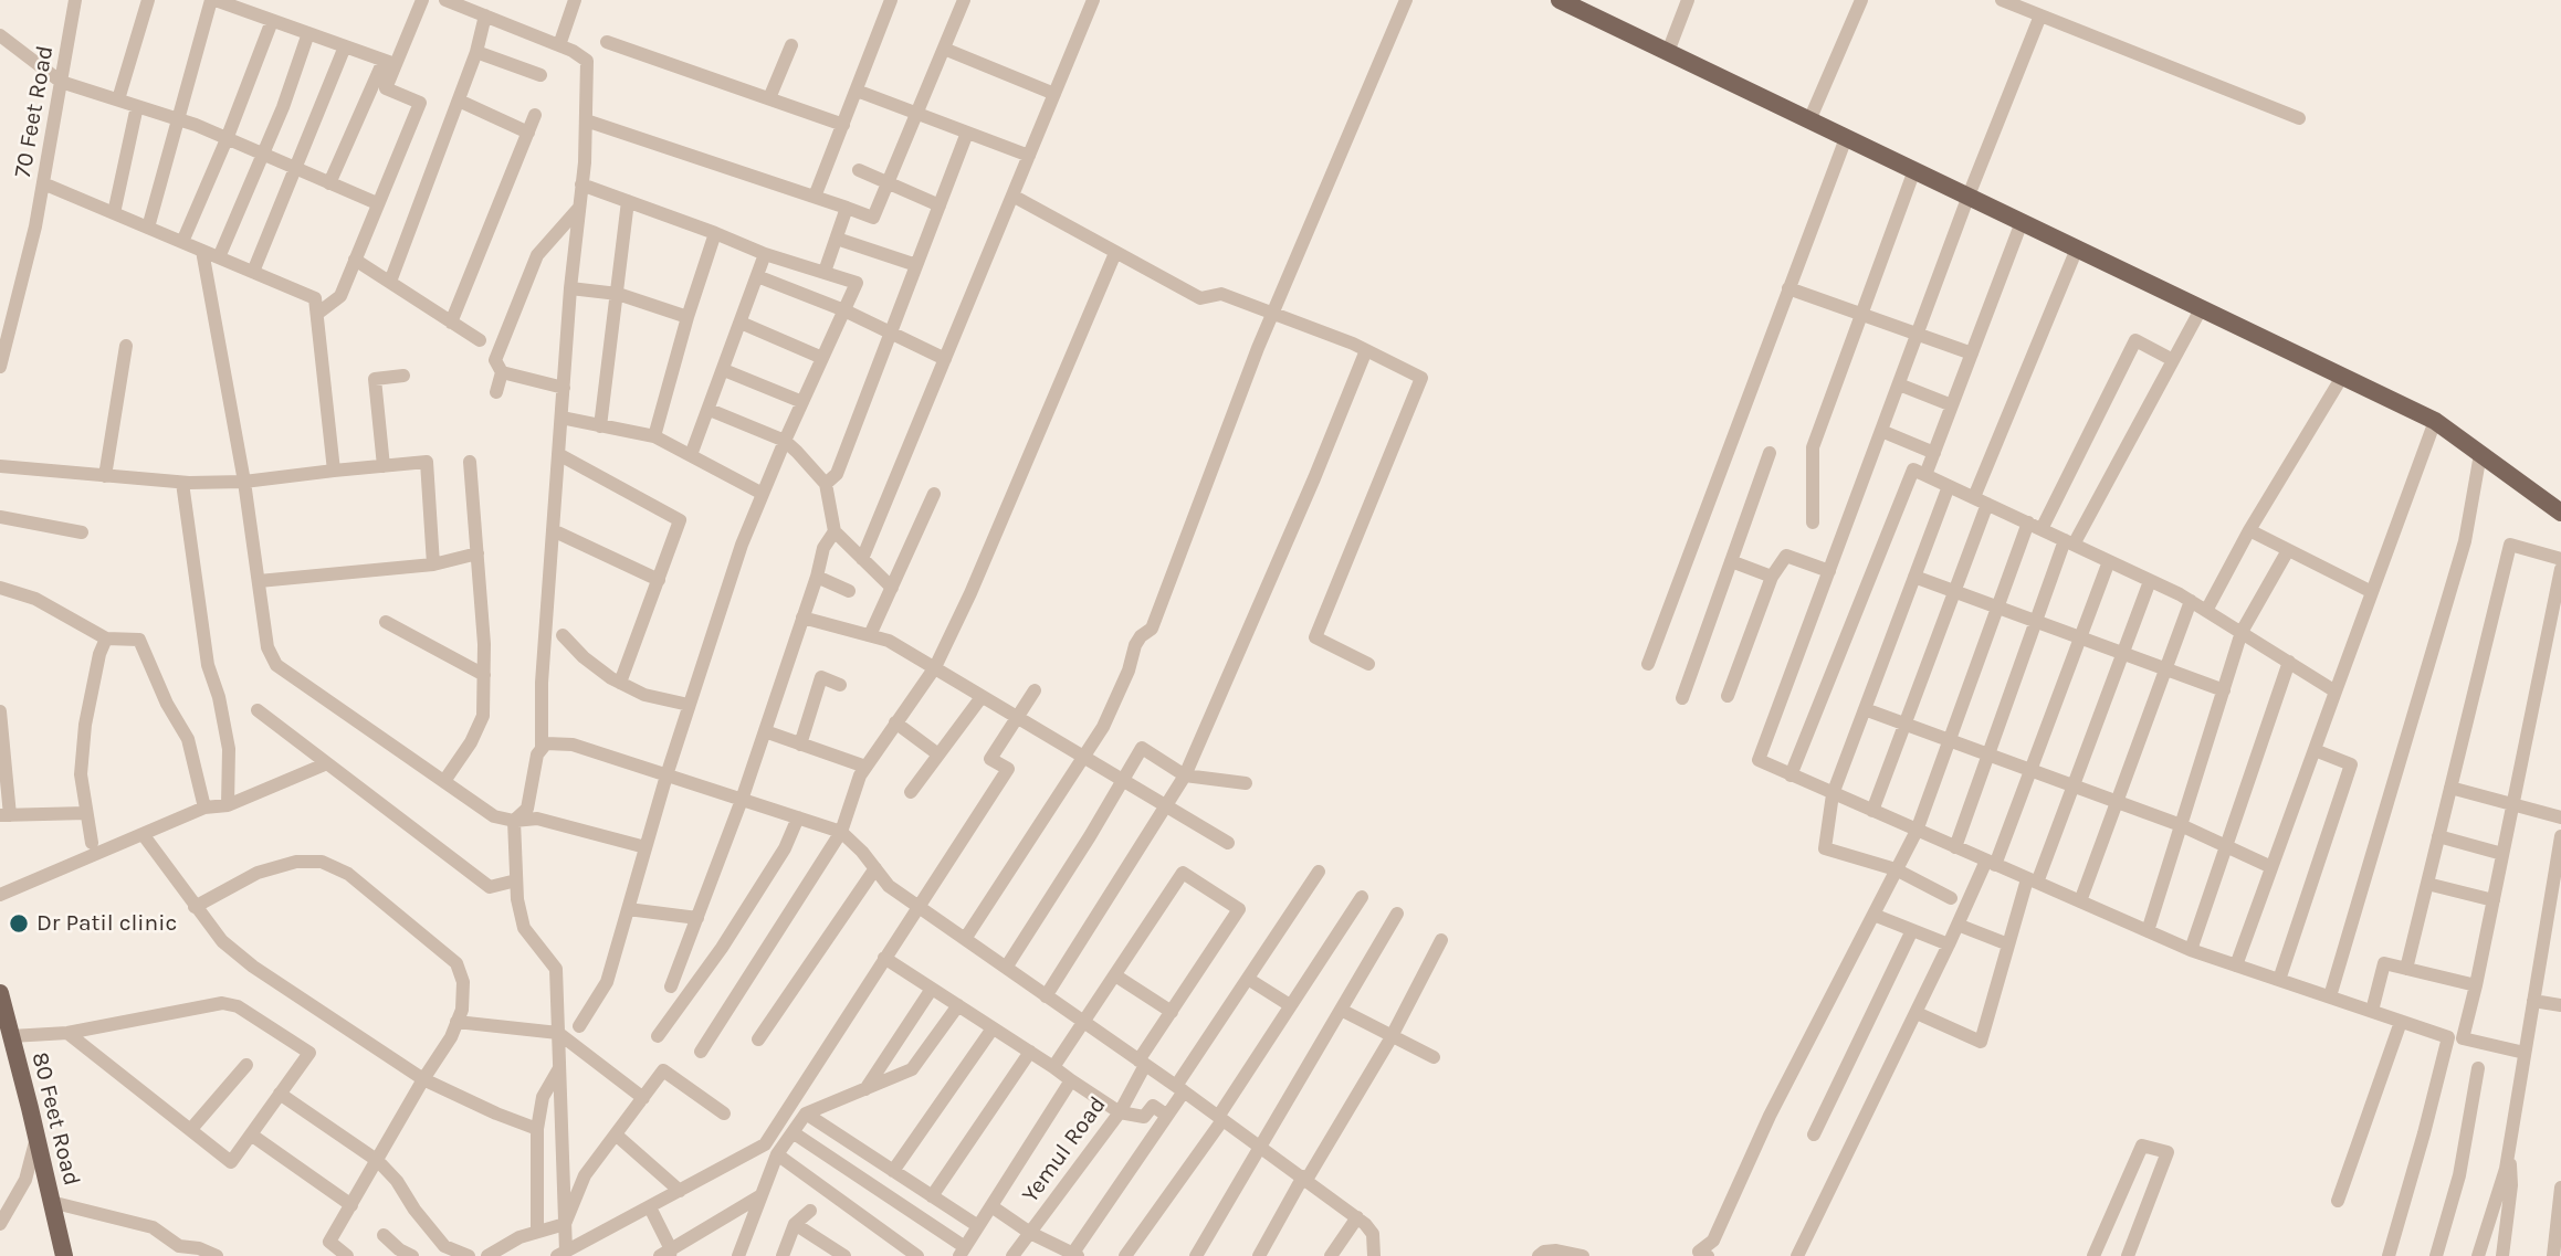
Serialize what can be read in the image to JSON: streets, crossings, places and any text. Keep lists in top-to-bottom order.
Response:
{
  "streets": {
    "main road": ["80 Feet Road"],
    "street": ["70 Feet Road", "Yemul Road"]
  },
  "places": ["Dr Patil clinic"]
}
